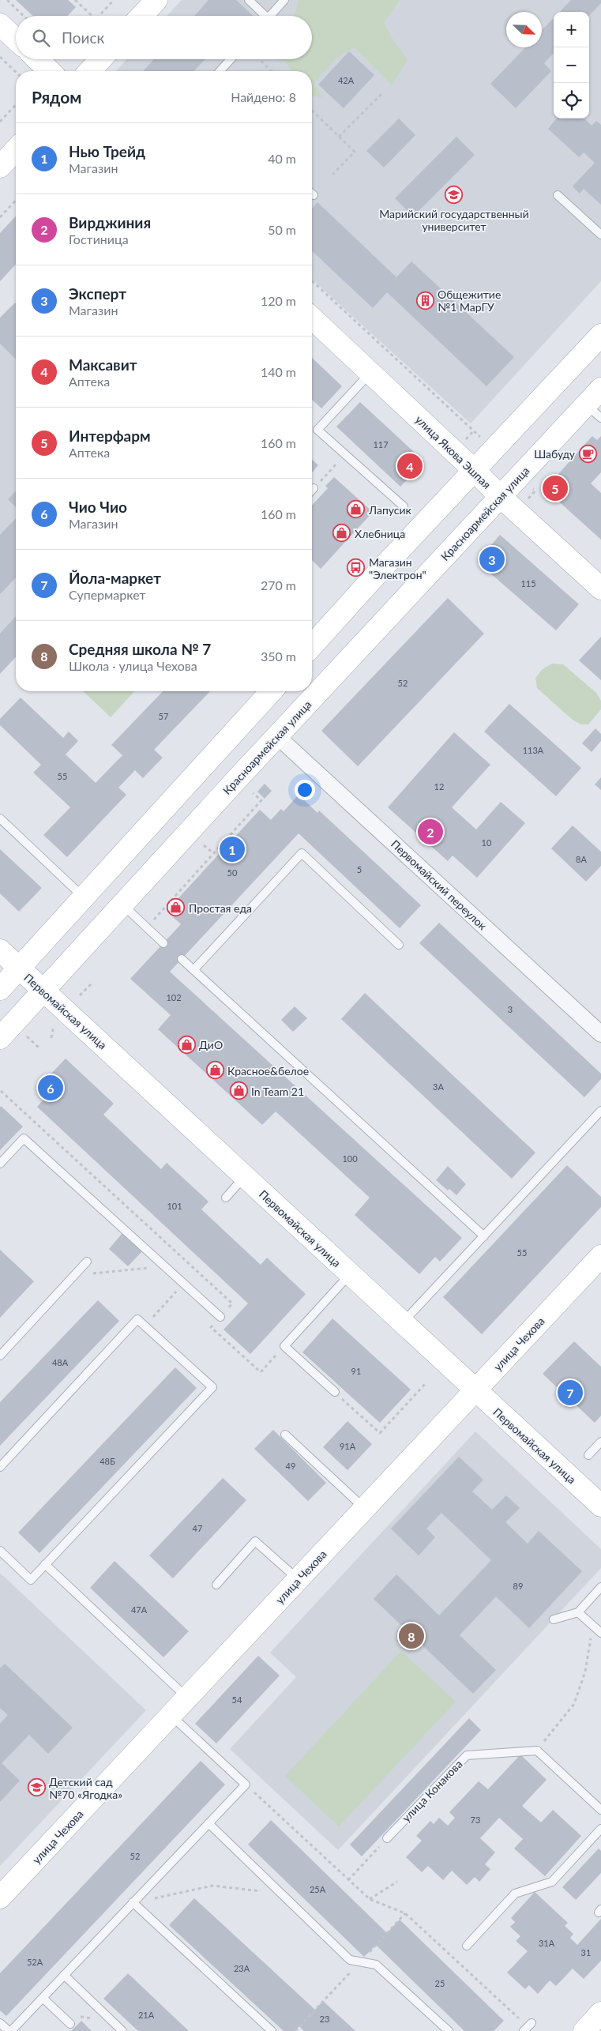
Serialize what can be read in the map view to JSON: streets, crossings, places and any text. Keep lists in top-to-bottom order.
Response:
{
  "streets": {
    "main road": [
      "улица Якова Эшпая",
      "Красноармейская улица",
      "Первомайская улица",
      "улица Чехова"
    ],
    "street": ["Первомайский переулок"],
    "lane": ["улица Конакова"]
  },
  "crossings": [
    ["улица Якова Эшпая", "Красноармейская улица"],
    ["Красноармейская улица", "Первомайский переулок"],
    ["Красноармейская улица", "Первомайская улица"],
    ["Первомайская улица", "улица Чехова"]
  ],
  "places": {
    "school or university": ["Марийский государственный университет", "Детский сад №70 «Ягодка»"],
    "building": ["Общежитие №1 МарГУ"],
    "cafe": ["Шабуду"],
    "shop": [
      "Лапусик",
      "Хлебница",
      "Простая еда",
      "ДиО",
      "Красное&белое",
      "In Team 21"
    ],
    "bus stop": ["Магазин \"Электрон\""]
  },
  "house_numbers": [
    "42А",
    "117",
    "115",
    "52",
    "57",
    "113А",
    "55",
    "12",
    "10",
    "8А",
    "5",
    "50",
    "102",
    "3",
    "3А",
    "100",
    "101",
    "55",
    "48А",
    "91",
    "91А",
    "48Б",
    "49",
    "47",
    "89",
    "47А",
    "54",
    "73",
    "52",
    "25А",
    "31А",
    "31",
    "52А",
    "23А",
    "25",
    "21А",
    "23"
  ],
  "north": "bottom right",
  "page": {
    "map_buttons": ["+", "−"],
    "search": "Поиск",
    "heading": ["Рядом", "Найдено: 8"],
    "list": [
      {
        "mark": "1",
        "name": "Нью Трейд",
        "note": "Магазин",
        "value": "40 m"
      },
      {
        "mark": "2",
        "name": "Вирджиния",
        "note": "Гостиница",
        "value": "50 m"
      },
      {
        "mark": "3",
        "name": "Эксперт",
        "note": "Магазин",
        "value": "120 m"
      },
      {
        "mark": "4",
        "name": "Максавит",
        "note": "Аптека",
        "value": "140 m"
      },
      {
        "mark": "5",
        "name": "Интерфарм",
        "note": "Аптека",
        "value": "160 m"
      },
      {
        "mark": "6",
        "name": "Чио Чио",
        "note": "Магазин",
        "value": "160 m"
      },
      {
        "mark": "7",
        "name": "Йола-маркет",
        "note": "Супермаркет",
        "value": "270 m"
      },
      {
        "mark": "8",
        "name": "Средняя школа № 7",
        "note": "Школа · улица Чехова",
        "value": "350 m"
      }
    ],
    "pins": [
      "4",
      "5",
      "3",
      "2",
      "1",
      "6",
      "7",
      "8"
    ]
  }
}
